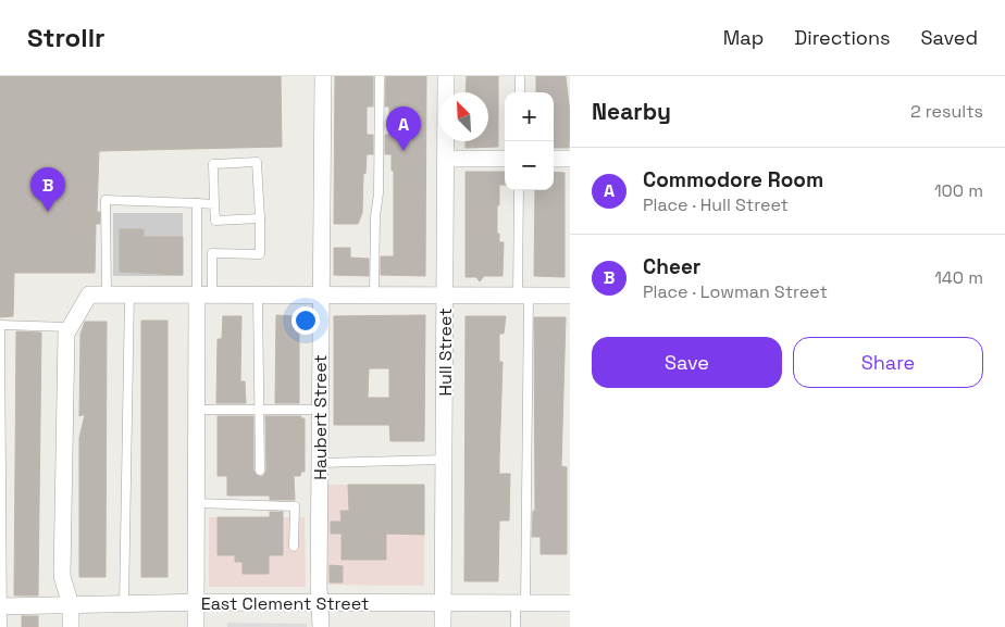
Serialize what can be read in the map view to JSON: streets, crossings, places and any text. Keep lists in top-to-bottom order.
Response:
{
  "streets": {
    "street": ["Hull Street", "Haubert Street", "East Clement Street"]
  },
  "crossings": [
    ["Hull Street", "East Clement Street"],
    ["Haubert Street", "East Clement Street"]
  ],
  "north": "top left",
  "page": {
    "header": "Strollr",
    "nav": ["Map", "Directions", "Saved"],
    "heading": ["Nearby", "2 results"],
    "map_buttons": ["+", "−"],
    "pins": ["A", "B"],
    "list": [
      {
        "mark": "A",
        "name": "Commodore Room",
        "note": "Place · Hull Street",
        "value": "100 m"
      },
      {
        "mark": "B",
        "name": "Cheer",
        "note": "Place · Lowman Street",
        "value": "140 m"
      }
    ],
    "buttons": ["Save", "Share"]
  }
}
